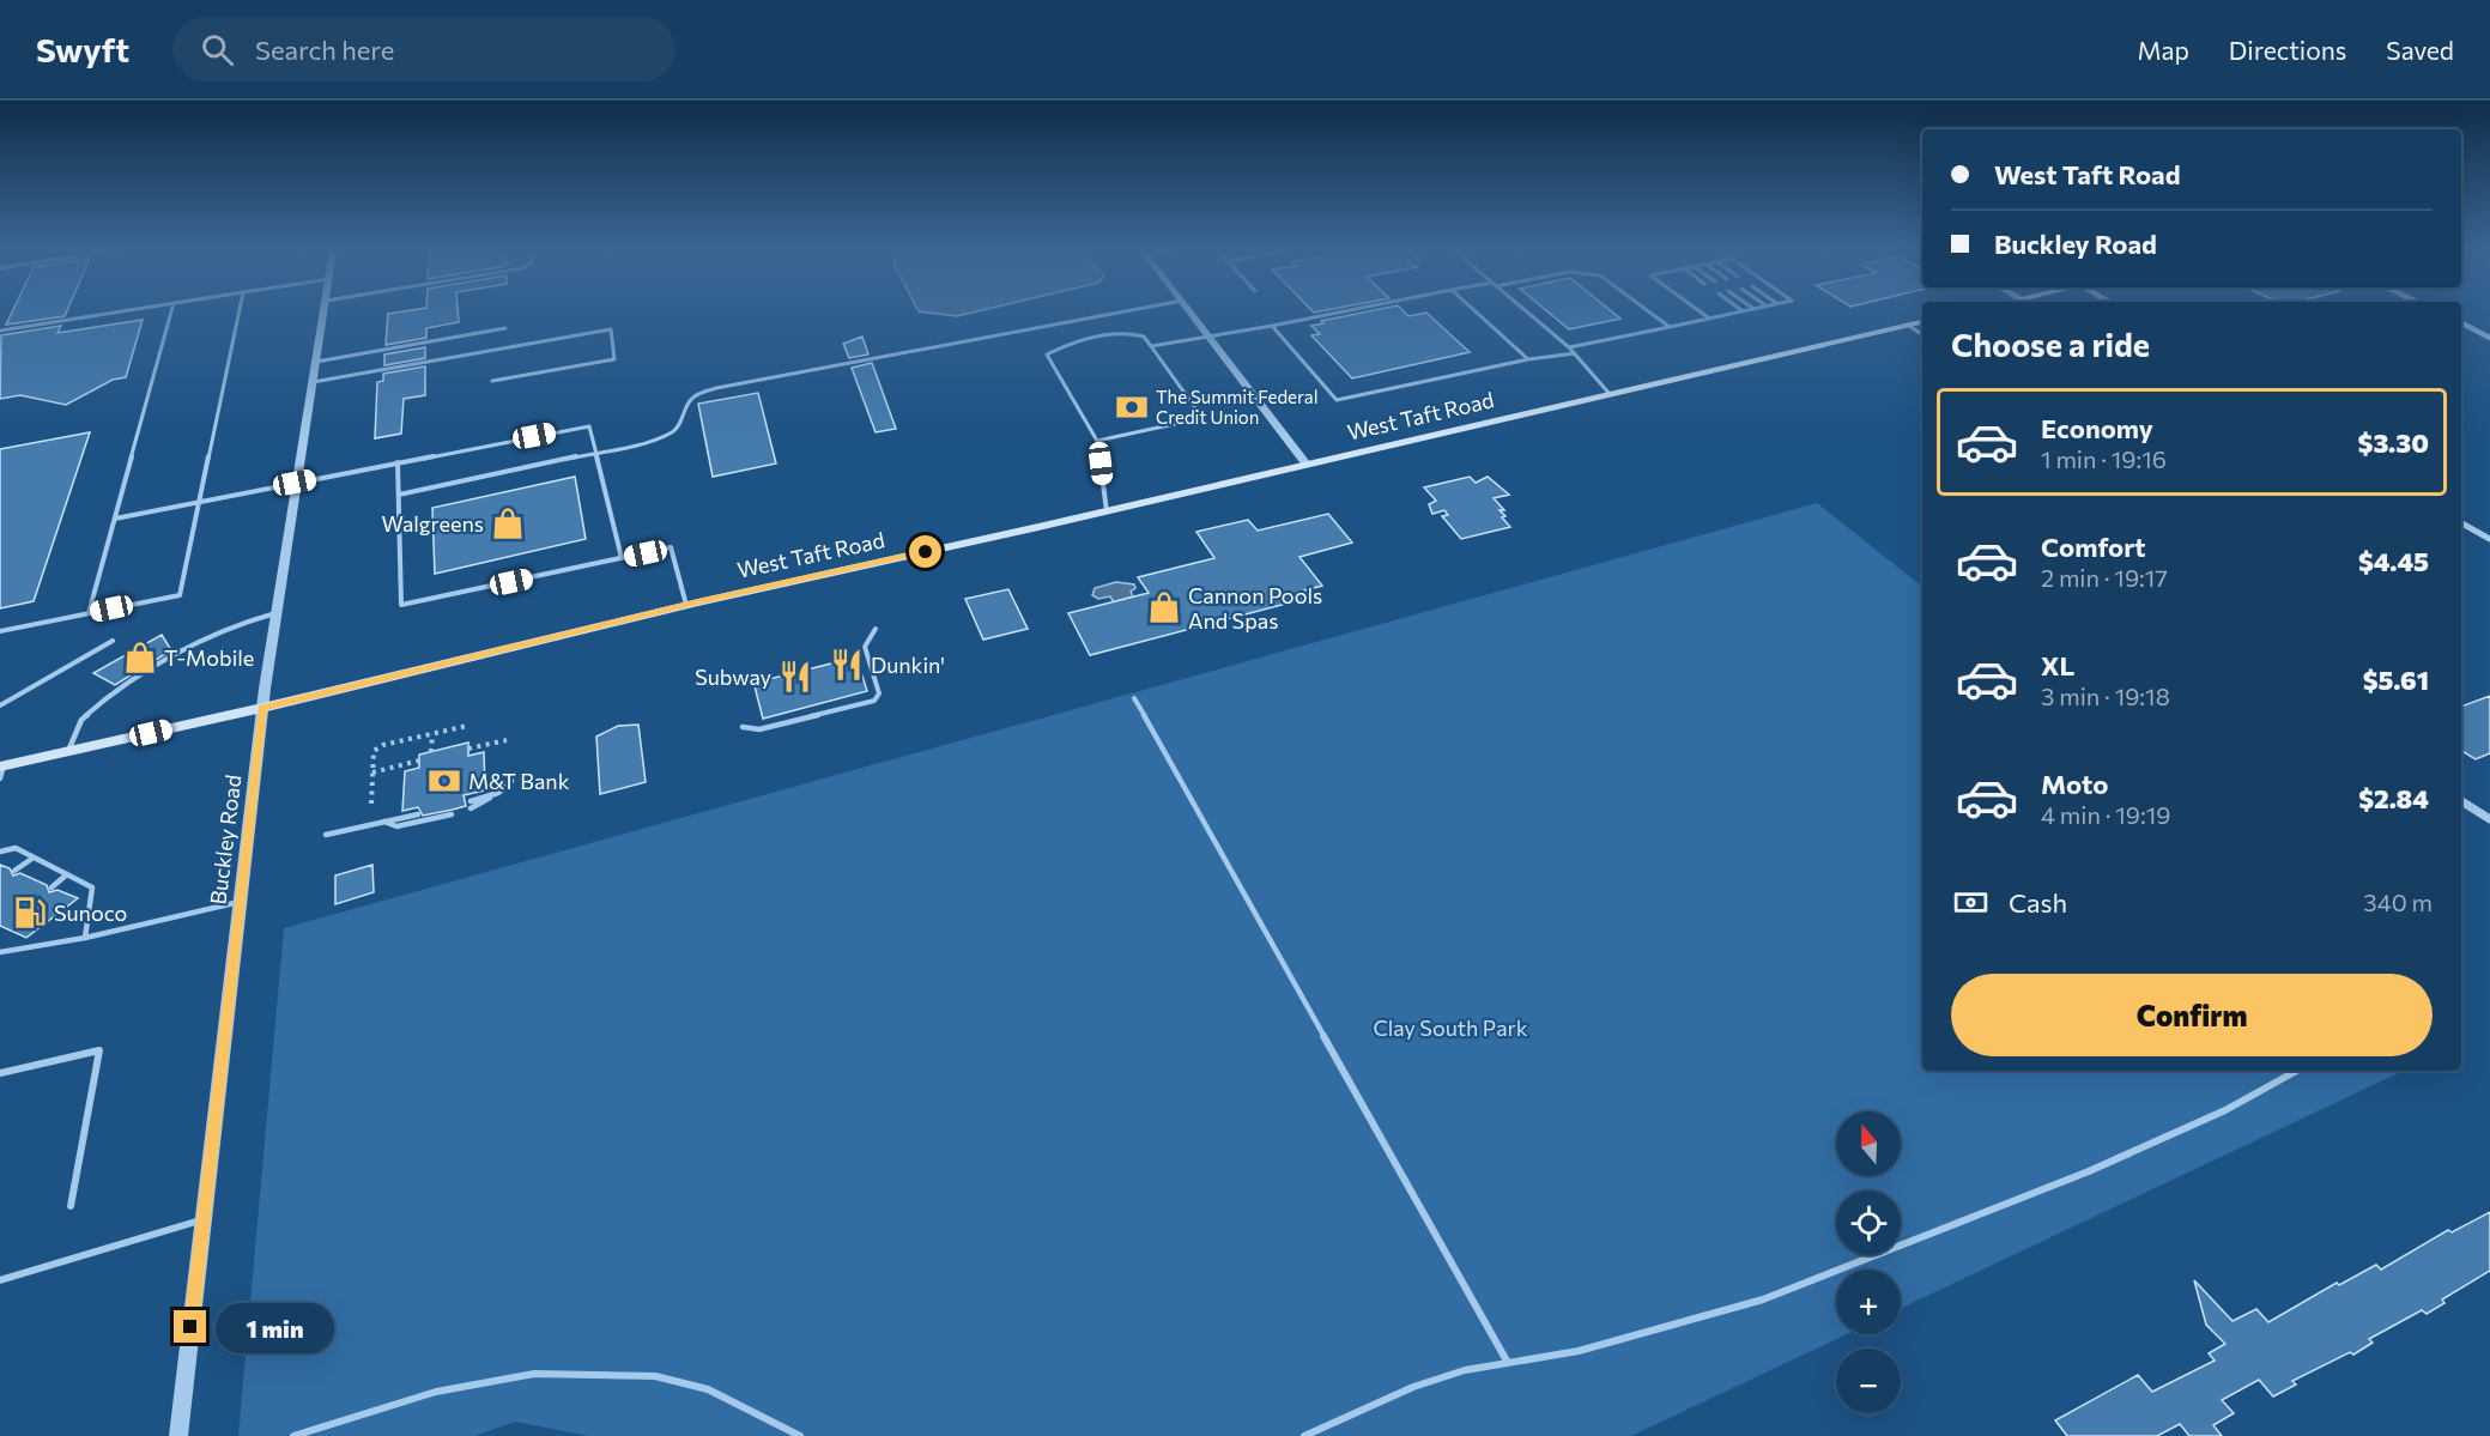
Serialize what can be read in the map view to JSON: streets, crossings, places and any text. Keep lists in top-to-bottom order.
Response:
{
  "streets": {
    "main road": ["West Taft Road"],
    "street": ["Buckley Road"]
  },
  "crossings": [
    ["West Taft Road", "Buckley Road"]
  ],
  "parks": ["Clay South Park"],
  "places": {
    "bank": ["The Summit Federal Credit Union", "M&T Bank"],
    "shop": ["Walgreens", "Cannon Pools And Spas", "T-Mobile"],
    "restaurant": ["Dunkin'", "Subway"],
    "fuel station": ["Sunoco"]
  },
  "north": "top",
  "page": {
    "header": "Swyft",
    "search": "Search here",
    "nav": ["Map", "Directions", "Saved"],
    "banner": ["West Taft Road", "Buckley Road"],
    "heading": "Choose a ride",
    "list": [
      {
        "name": "Economy",
        "note": "1 min · 19:16",
        "value": "$3.30"
      },
      {
        "name": "Comfort",
        "note": "2 min · 19:17",
        "value": "$4.45"
      },
      {
        "name": "XL",
        "note": "3 min · 19:18",
        "value": "$5.61"
      },
      {
        "name": "Moto",
        "note": "4 min · 19:19",
        "value": "$2.84"
      }
    ],
    "pay": ["Cash", "340 m"],
    "buttons": "Confirm",
    "map_buttons": ["+", "−"],
    "bubble": "1 min"
  }
}
